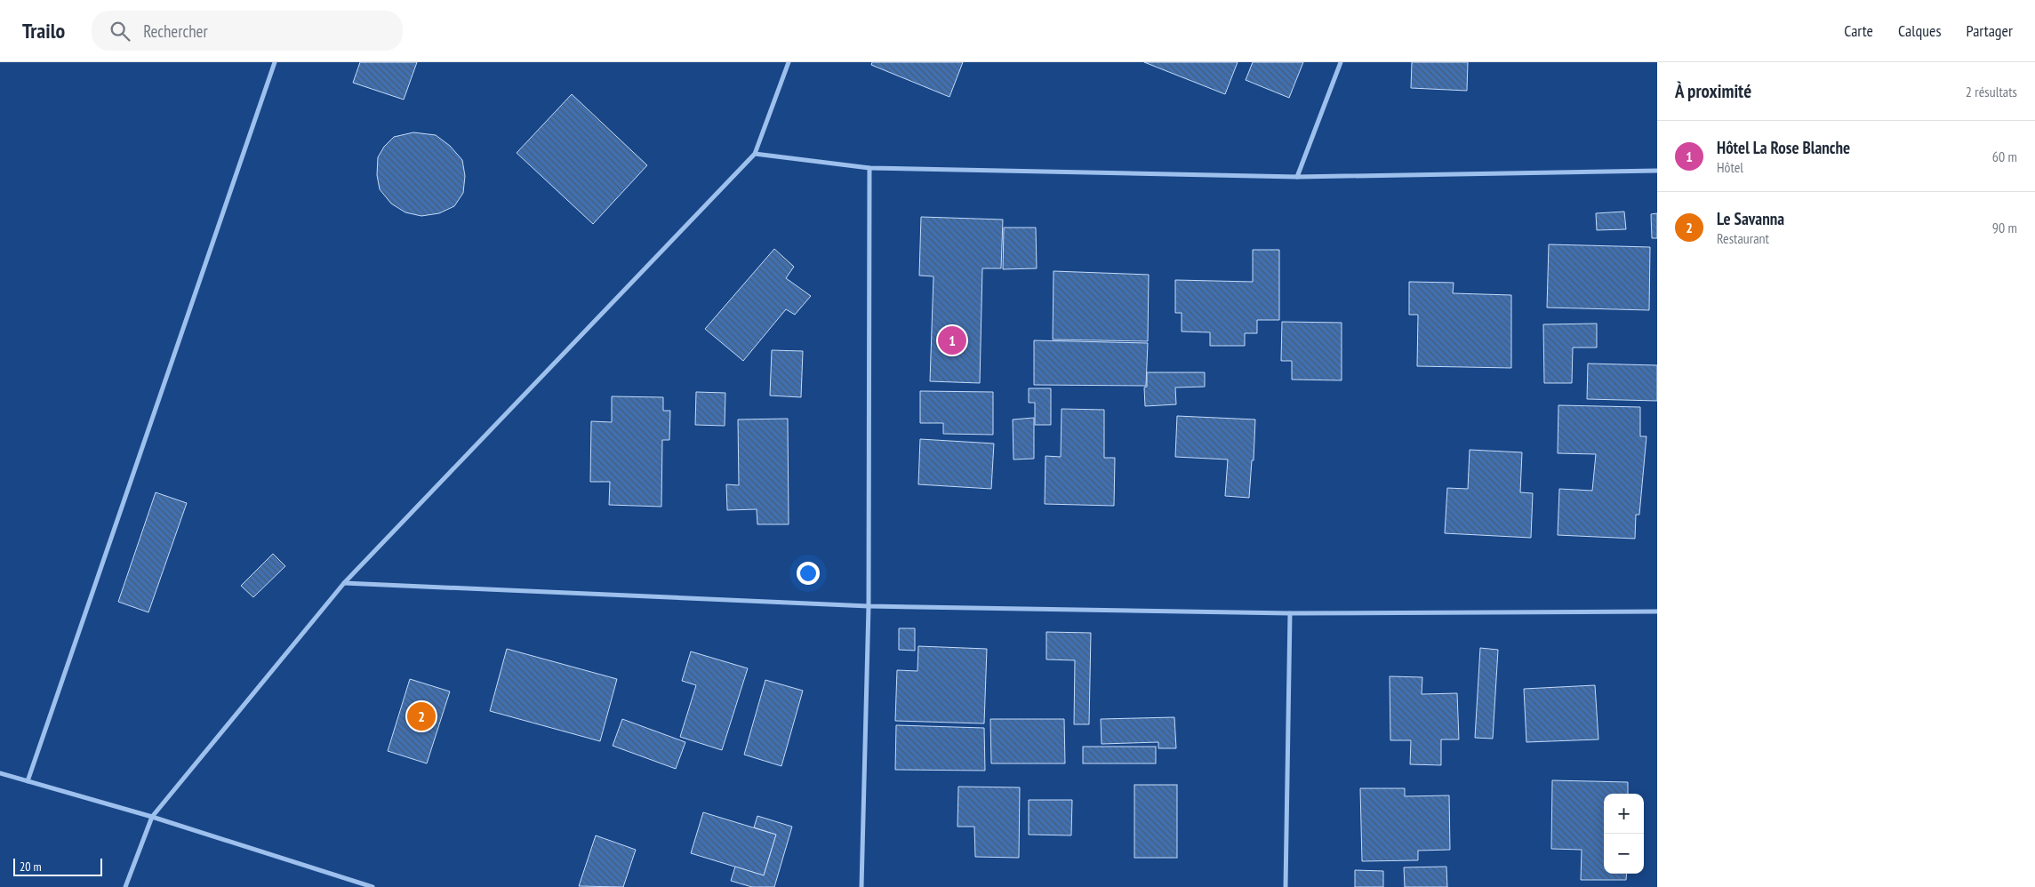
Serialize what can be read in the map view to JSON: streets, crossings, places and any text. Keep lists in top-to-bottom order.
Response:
{
  "scale_bar": "20 m",
  "page": {
    "header": "Trailo",
    "search": "Rechercher",
    "nav": ["Carte", "Calques", "Partager"],
    "heading": ["À proximité", "2 résultats"],
    "list": [
      {
        "mark": "1",
        "name": "Hôtel La Rose Blanche",
        "note": "Hôtel",
        "value": "60 m"
      },
      {
        "mark": "2",
        "name": "Le Savanna",
        "note": "Restaurant",
        "value": "90 m"
      }
    ],
    "pins": ["1", "2"],
    "map_buttons": ["+", "−"],
    "scale": "20 m"
  }
}
